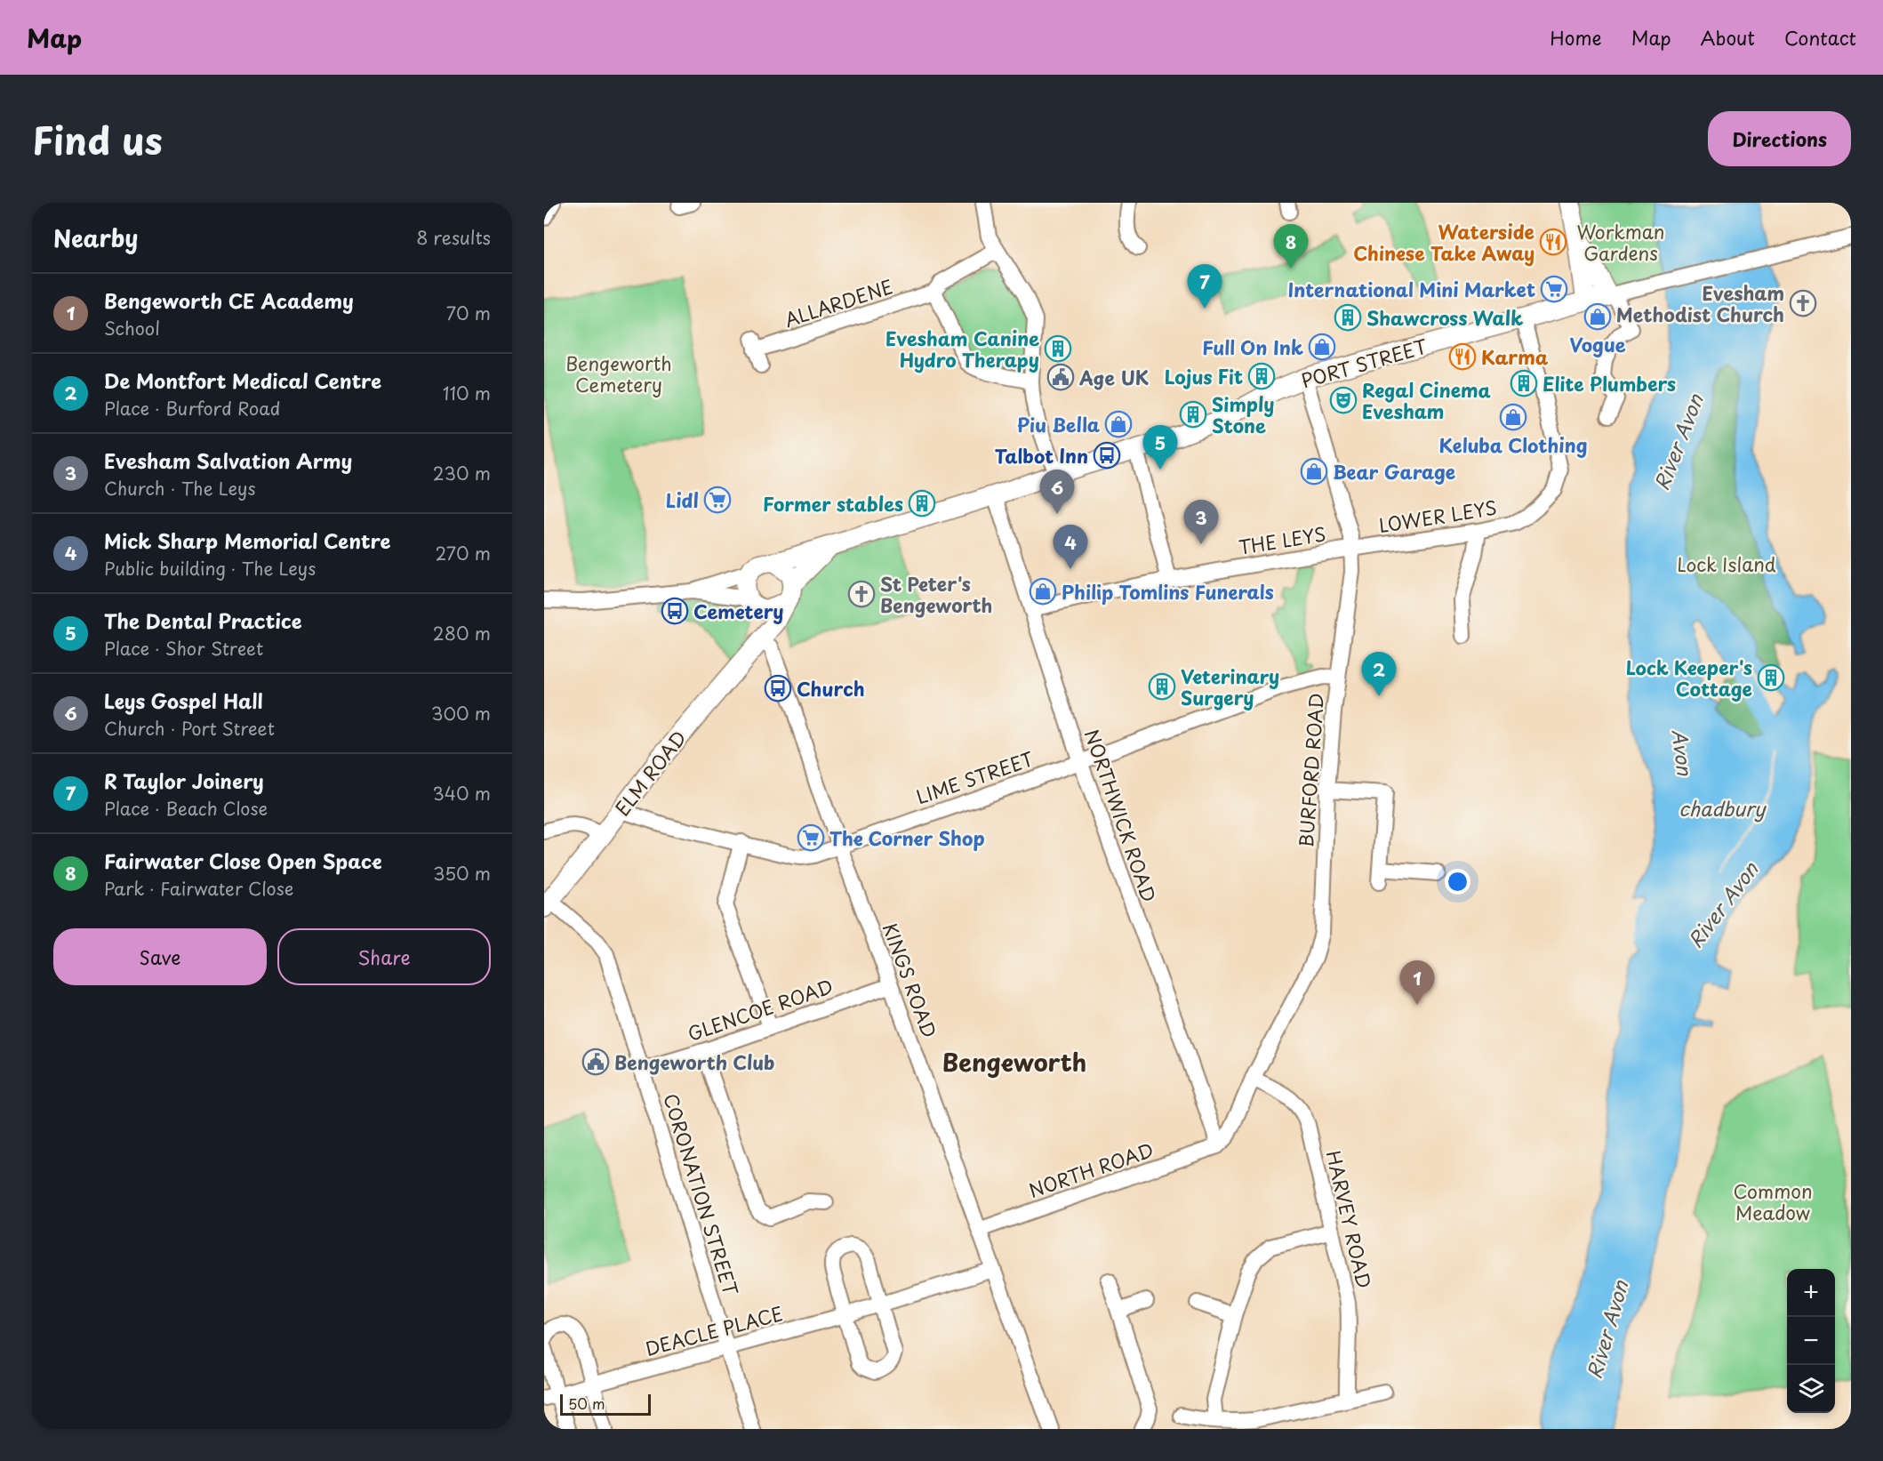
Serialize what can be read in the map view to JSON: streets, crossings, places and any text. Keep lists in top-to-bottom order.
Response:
{
  "streets": {
    "main road": ["PORT STREET", "ELM ROAD"],
    "street": [
      "ALLARDENE",
      "LOWER LEYS",
      "THE LEYS",
      "BURFORD ROAD",
      "LIME STREET",
      "NORTHWICK ROAD",
      "KINGS ROAD",
      "GLENCOE ROAD",
      "NORTH ROAD",
      "CORONATION STREET",
      "HARVEY ROAD",
      "DEACLE PLACE"
    ]
  },
  "crossings": [
    ["PORT STREET", "LOWER LEYS"],
    ["PORT STREET", "BURFORD ROAD"],
    ["PORT STREET", "ELM ROAD"],
    ["PORT STREET", "NORTHWICK ROAD"],
    ["LOWER LEYS", "THE LEYS"],
    ["LOWER LEYS", "BURFORD ROAD"],
    ["THE LEYS", "BURFORD ROAD"],
    ["THE LEYS", "NORTHWICK ROAD"],
    ["BURFORD ROAD", "LIME STREET"],
    ["BURFORD ROAD", "NORTHWICK ROAD"],
    ["BURFORD ROAD", "NORTH ROAD"],
    ["BURFORD ROAD", "HARVEY ROAD"],
    ["ELM ROAD", "LIME STREET"],
    ["ELM ROAD", "KINGS ROAD"],
    ["ELM ROAD", "CORONATION STREET"],
    ["LIME STREET", "NORTHWICK ROAD"],
    ["LIME STREET", "KINGS ROAD"],
    ["NORTHWICK ROAD", "NORTH ROAD"],
    ["KINGS ROAD", "GLENCOE ROAD"],
    ["KINGS ROAD", "NORTH ROAD"],
    ["KINGS ROAD", "DEACLE PLACE"],
    ["GLENCOE ROAD", "CORONATION STREET"],
    ["CORONATION STREET", "DEACLE PLACE"]
  ],
  "districts": ["Bengeworth"],
  "water": ["River Avon", "Avon", "chadbury"],
  "parks": [
    "Workman Gardens",
    "Bengeworth Cemetery",
    "Lock Island",
    "Common Meadow"
  ],
  "places": {
    "restaurant": ["Waterside Chinese Take Away", "Karma"],
    "supermarket": ["International Mini Market", "Lidl", "The Corner Shop"],
    "church": ["Evesham Methodist Church", "St Peter's Bengeworth"],
    "shop": [
      "Vogue",
      "Full On Ink",
      "Keluba Clothing",
      "Piu Bella",
      "Bear Garage",
      "Philip Tomlins Funerals"
    ],
    "building": [
      "Shawcross Walk",
      "Evesham Canine Hydro Therapy",
      "Lojus Fit",
      "Elite Plumbers",
      "Simply Stone",
      "Former stables",
      "Lock Keeper's Cottage",
      "Veterinary Surgery"
    ],
    "public building": ["Age UK", "Bengeworth Club"],
    "theatre": ["Regal Cinema Evesham"],
    "bus stop": ["Talbot Inn", "Cemetery", "Church"]
  },
  "scale_bar": "50 m",
  "page": {
    "header": "Map",
    "nav": [
      "Home",
      "Map",
      "About",
      "Contact"
    ],
    "title": "Find us",
    "buttons": [
      "Directions",
      ["Save", "Share"]
    ],
    "heading": ["Nearby", "8 results"],
    "pins": [
      "8",
      "7",
      "5",
      "6",
      "3",
      "4",
      "2",
      "1"
    ],
    "list": [
      {
        "mark": "1",
        "name": "Bengeworth CE Academy",
        "note": "School",
        "value": "70 m"
      },
      {
        "mark": "2",
        "name": "De Montfort Medical Centre",
        "note": "Place · Burford Road",
        "value": "110 m"
      },
      {
        "mark": "3",
        "name": "Evesham Salvation Army",
        "note": "Church · The Leys",
        "value": "230 m"
      },
      {
        "mark": "4",
        "name": "Mick Sharp Memorial Centre",
        "note": "Public building · The Leys",
        "value": "270 m"
      },
      {
        "mark": "5",
        "name": "The Dental Practice",
        "note": "Place · Shor Street",
        "value": "280 m"
      },
      {
        "mark": "6",
        "name": "Leys Gospel Hall",
        "note": "Church · Port Street",
        "value": "300 m"
      },
      {
        "mark": "7",
        "name": "R Taylor Joinery",
        "note": "Place · Beach Close",
        "value": "340 m"
      },
      {
        "mark": "8",
        "name": "Fairwater Close Open Space",
        "note": "Park · Fairwater Close",
        "value": "350 m"
      }
    ],
    "map_buttons": ["+", "−"],
    "scale": "50 m"
  }
}
